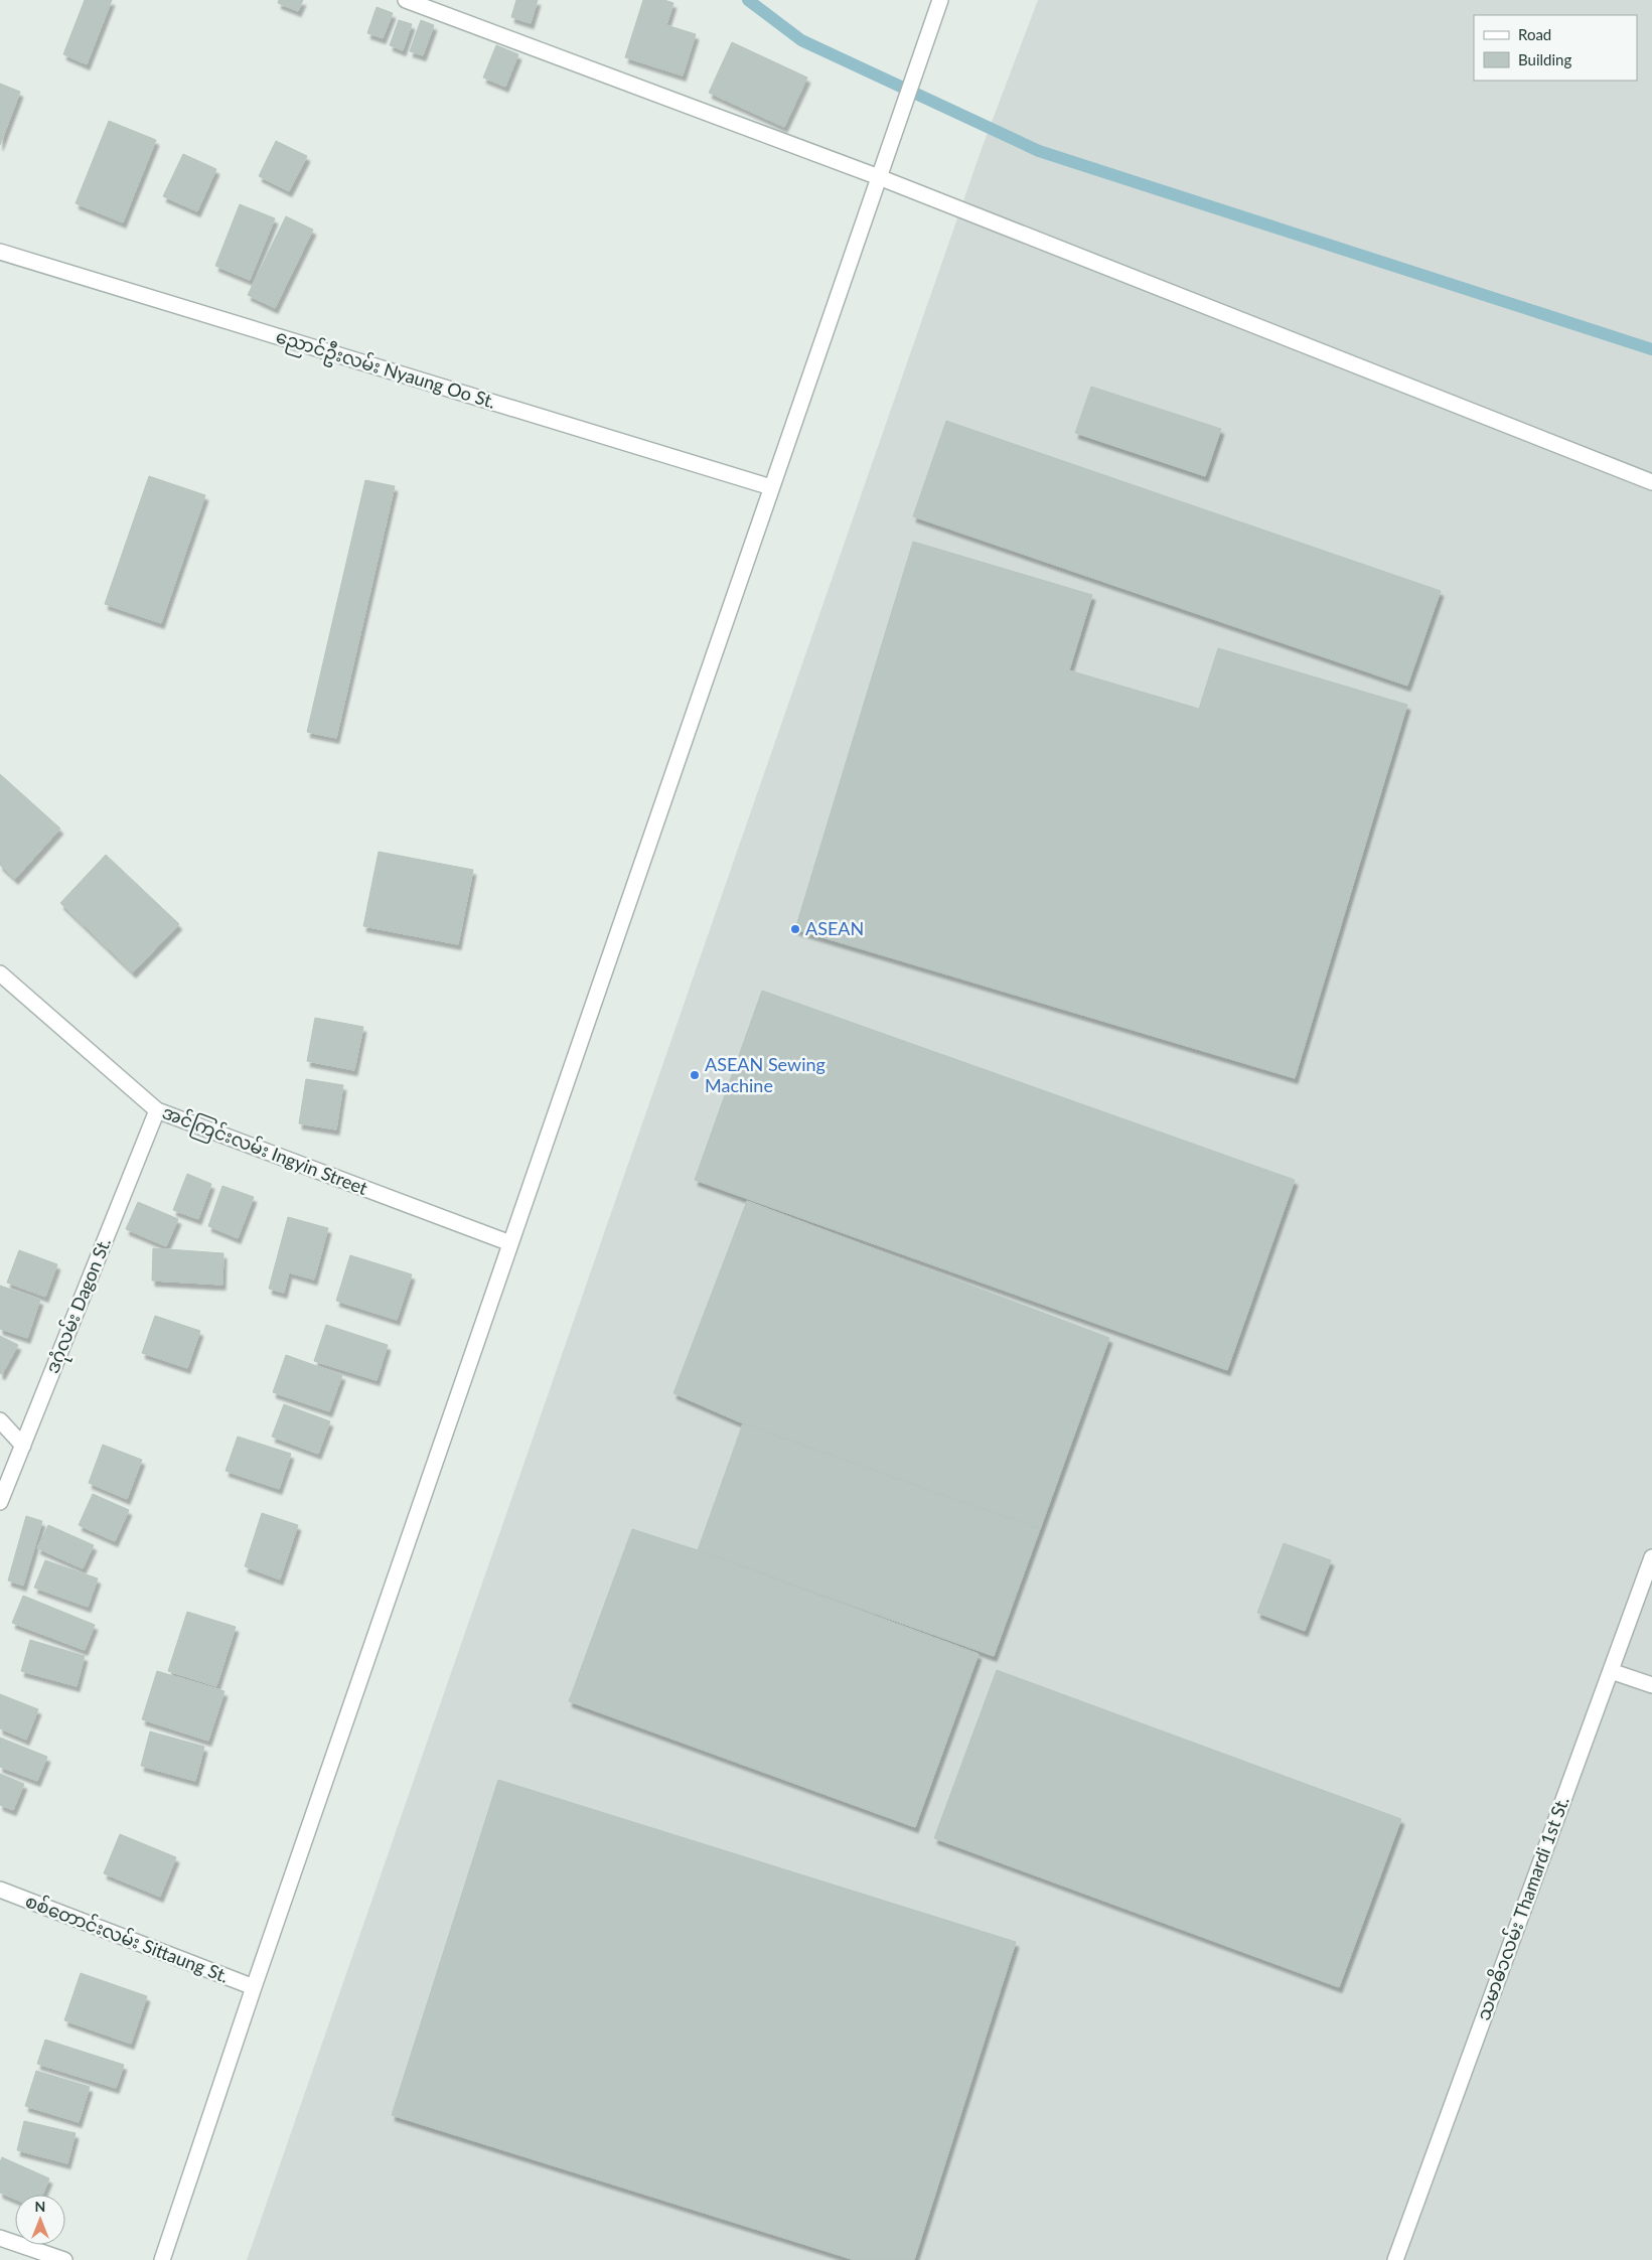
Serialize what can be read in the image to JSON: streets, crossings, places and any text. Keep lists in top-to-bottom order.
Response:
{
  "streets": {
    "street": [
      "ညောင်ဦးလမ်း Nyaung Oo St.",
      "အင်ကြင်းလမ်း Ingyin Street",
      "ဒဂုံလမ်း Dagon St.",
      "သမာဓိ၁လမ်း Thamardi 1st St.",
      "စစ်တောင်းလမ်း Sittaung St."
    ]
  },
  "crossings": [
    ["အင်ကြင်းလမ်း Ingyin Street", "ဒဂုံလမ်း Dagon St."]
  ],
  "places": ["ASEAN", "ASEAN Sewing Machine"],
  "legend": ["Road", "Building"],
  "north": "top"
}
